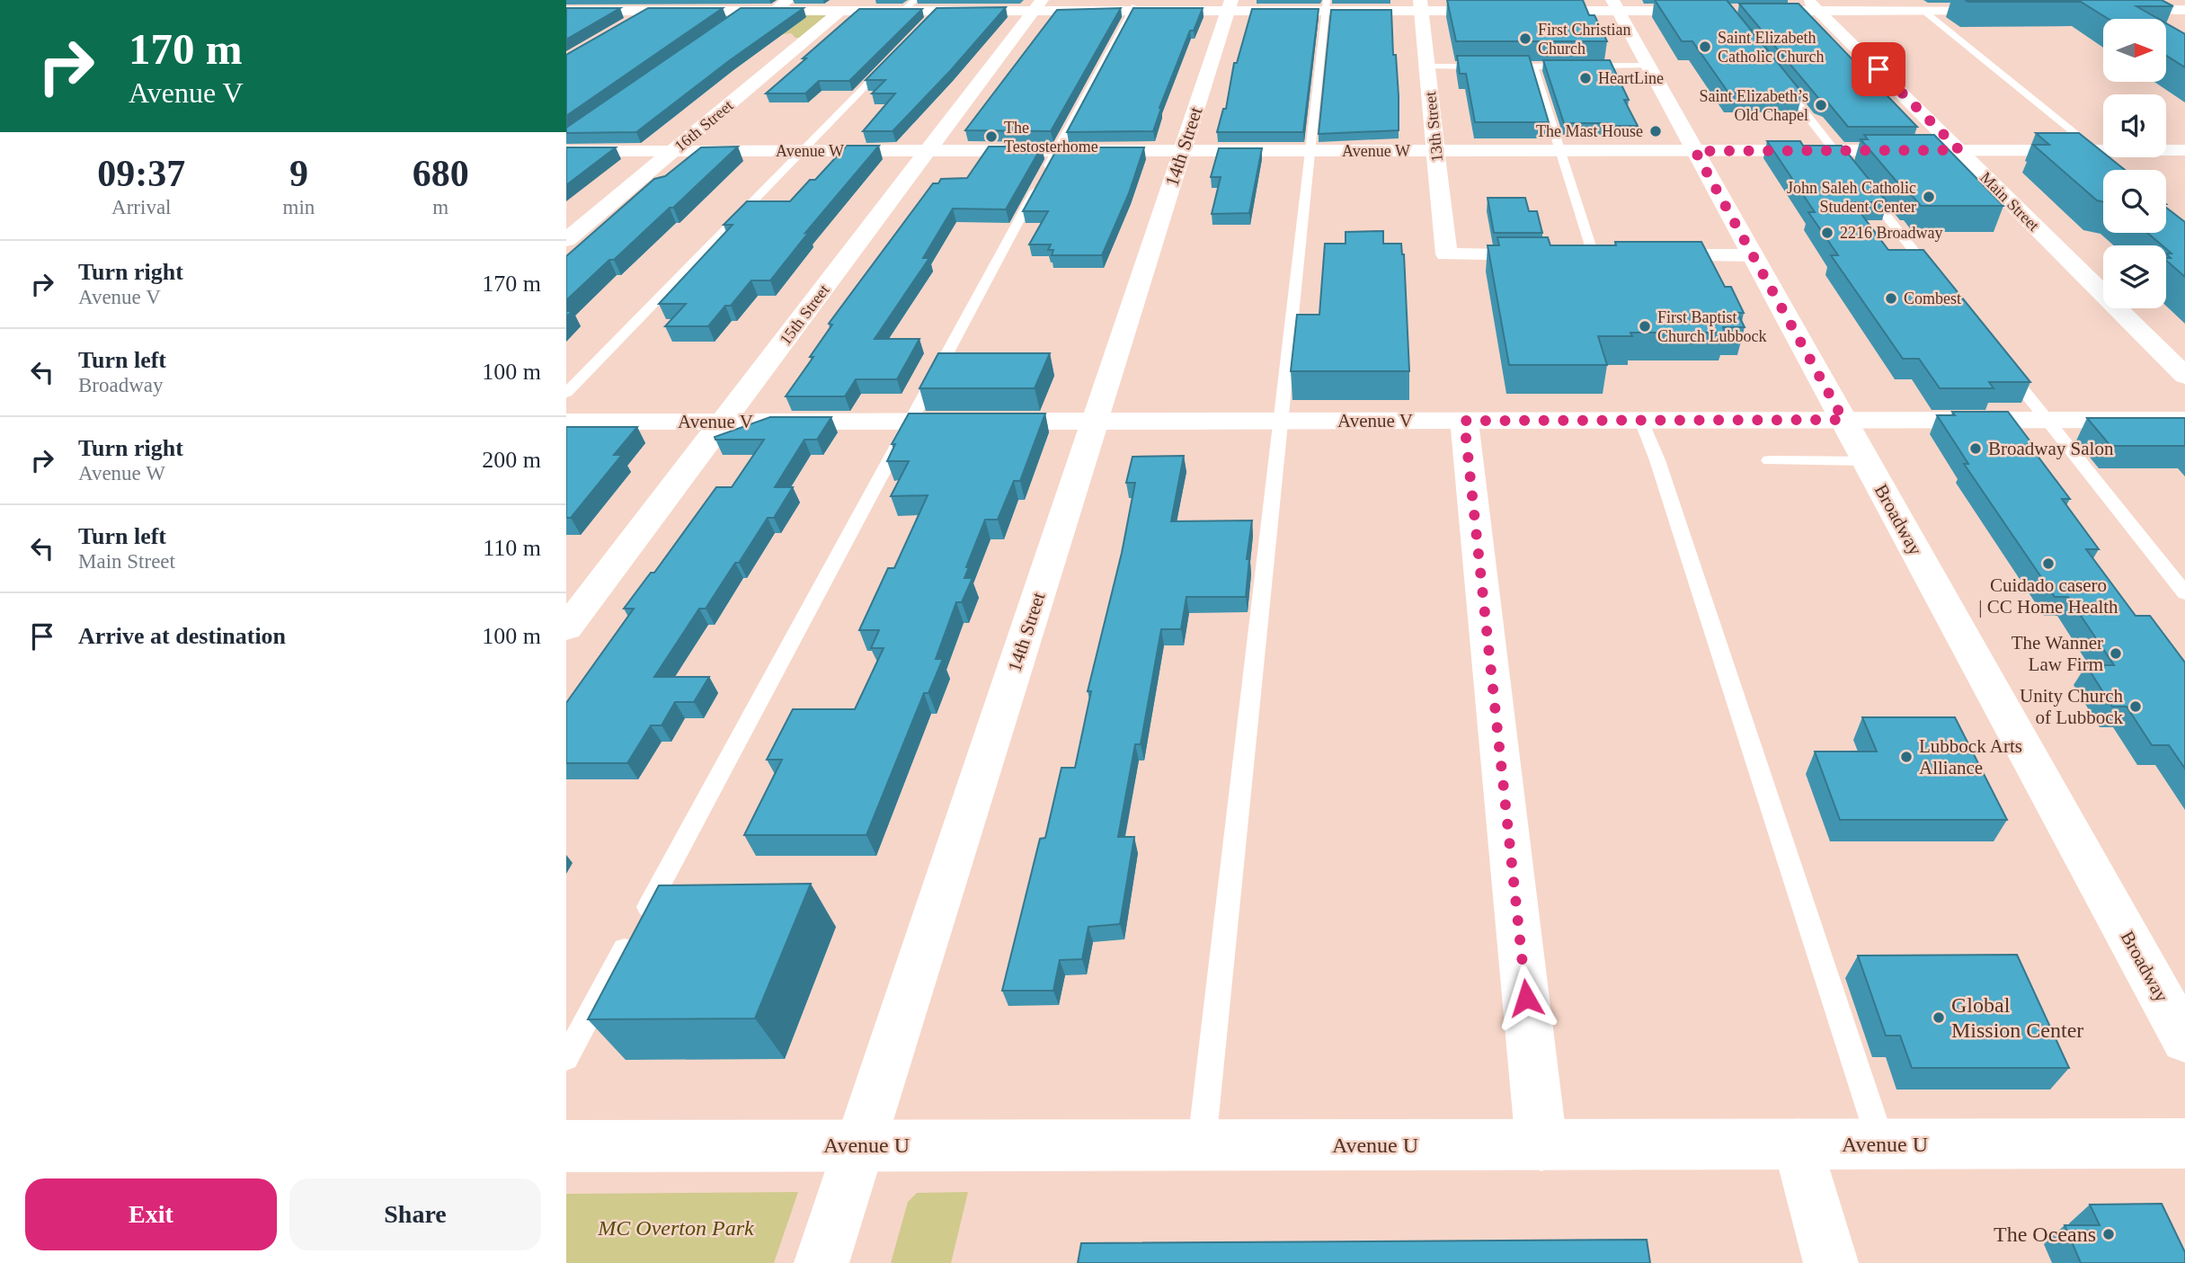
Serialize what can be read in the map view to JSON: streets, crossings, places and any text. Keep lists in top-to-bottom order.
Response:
{
  "streets": {
    "street": [
      "16th Street",
      "13th Street",
      "14th Street",
      "Avenue W",
      "Main Street",
      "15th Street",
      "Avenue V",
      "Broadway",
      "Avenue U"
    ]
  },
  "crossings": [
    ["16th Street", "Avenue W"],
    ["13th Street", "Avenue W"],
    ["14th Street", "Avenue W"],
    ["14th Street", "Avenue V"],
    ["14th Street", "Avenue U"],
    ["Avenue W", "Main Street"],
    ["Avenue W", "15th Street"],
    ["Avenue W", "Broadway"],
    ["15th Street", "Avenue V"],
    ["Avenue V", "Broadway"]
  ],
  "parks": ["MC Overton Park"],
  "places": [
    "First Christian Church",
    "Saint Elizabeth Catholic Church",
    "HeartLine",
    "Saint Elizabeth’s Old Chapel",
    "The Mast House",
    "The Testosterhome",
    "John Saleh Catholic Student Center",
    "2216 Broadway",
    "Combest",
    "First Baptist Church Lubbock",
    "Broadway Salon",
    "Cuidado casero | CC Home Health",
    "The Wanner Law Firm",
    "Unity Church of Lubbock",
    "Lubbock Arts Alliance",
    "Global Mission Center",
    "The Oceans"
  ],
  "north": "right",
  "page": {
    "turn": ["170 m", "Avenue V"],
    "eta": [
      "09:37",
      "Arrival",
      "9",
      "min",
      "680",
      "m"
    ],
    "list": [
      {
        "name": "Turn right",
        "note": "Avenue V",
        "value": "170 m"
      },
      {
        "name": "Turn left",
        "note": "Broadway",
        "value": "100 m"
      },
      {
        "name": "Turn right",
        "note": "Avenue W",
        "value": "200 m"
      },
      {
        "name": "Turn left",
        "note": "Main Street",
        "value": "110 m"
      },
      {
        "name": "Arrive at destination",
        "value": "100 m"
      }
    ],
    "buttons": ["Exit", "Share"]
  }
}
